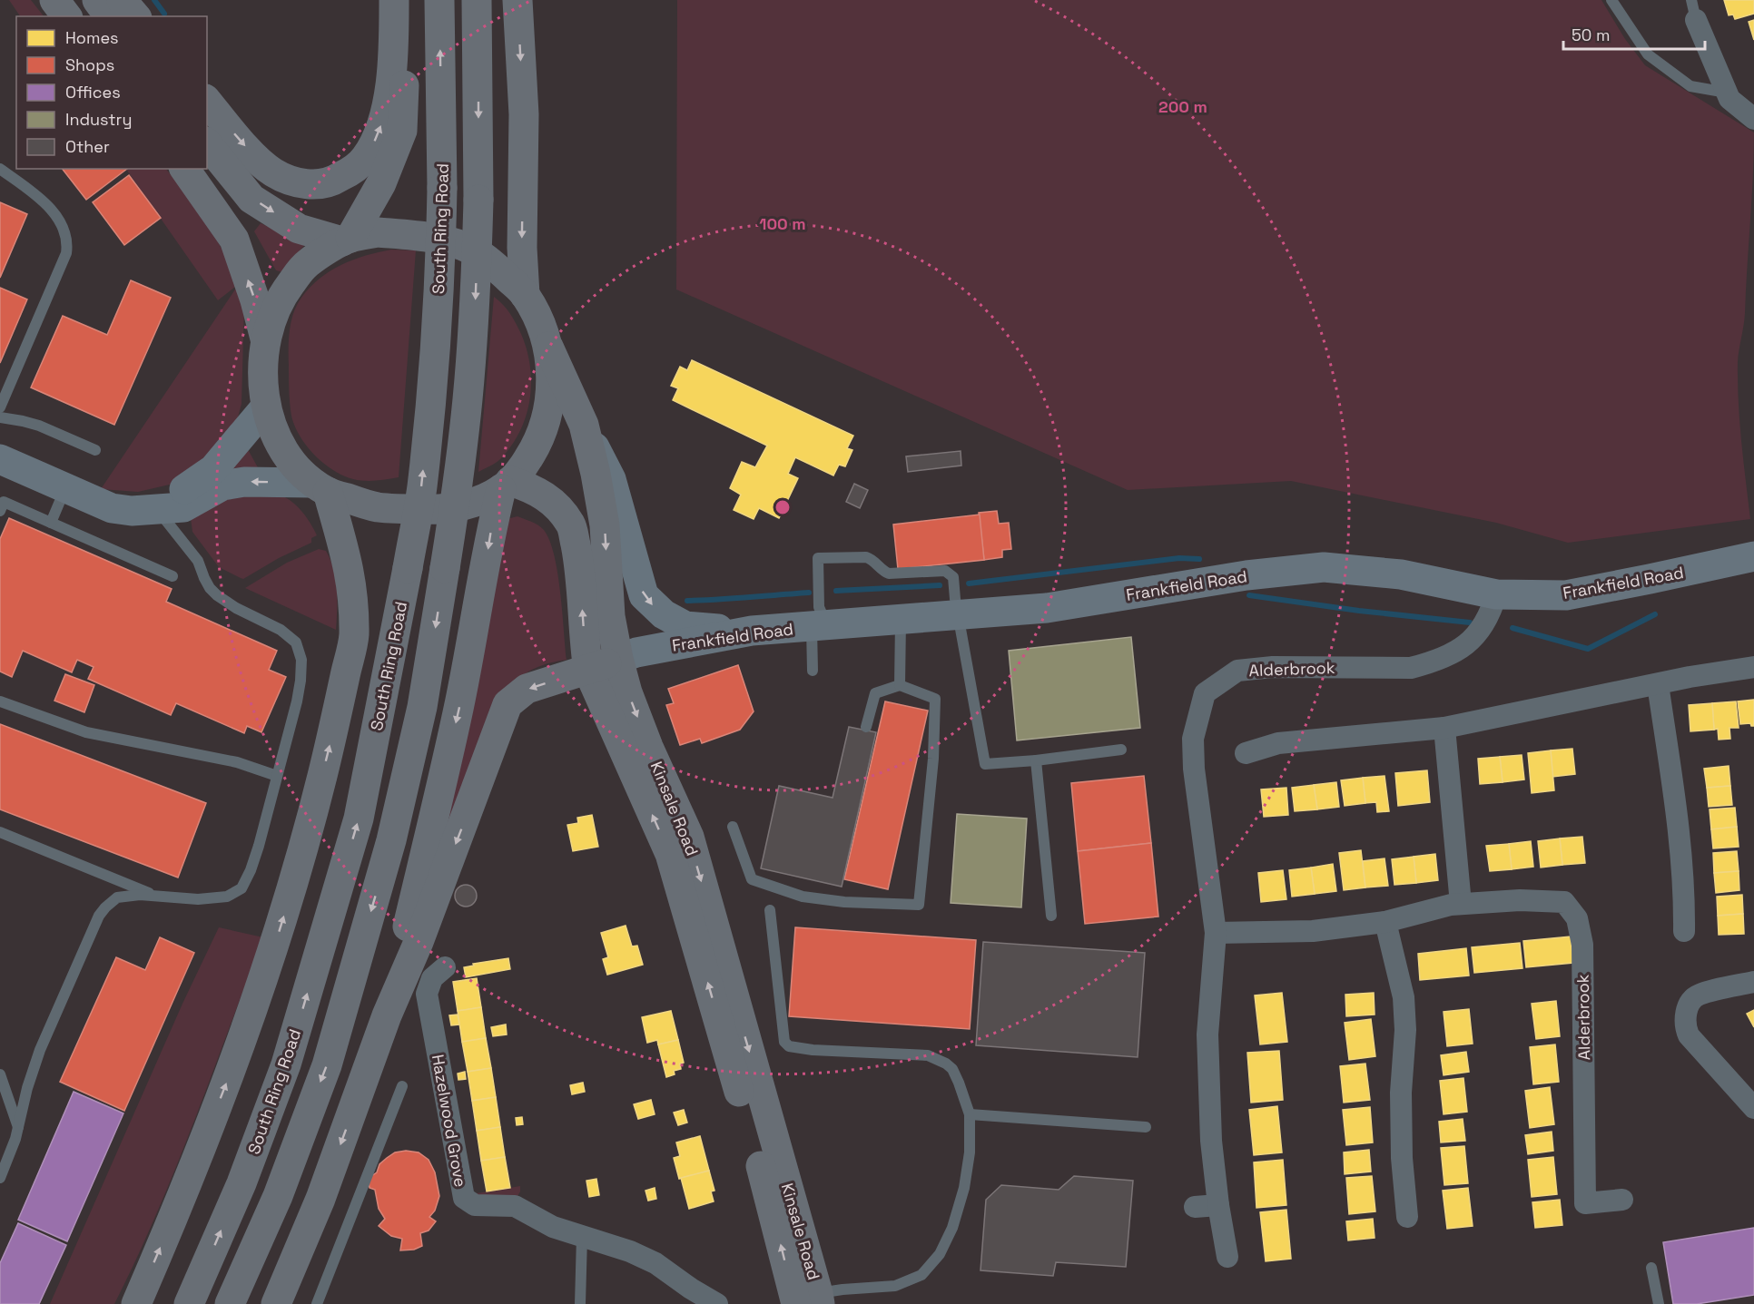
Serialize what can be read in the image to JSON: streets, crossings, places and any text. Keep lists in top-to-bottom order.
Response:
{
  "streets": {
    "highway": ["South Ring Road", "Kinsale Road"],
    "street": ["Frankfield Road", "Alderbrook", "Hazelwood Grove"]
  },
  "crossings": [
    ["Frankfield Road", "Alderbrook"],
    ["Frankfield Road", "Kinsale Road"]
  ],
  "legend": [
    "Homes",
    "Shops",
    "Offices",
    "Industry",
    "Other"
  ],
  "scale_bar": "50 m",
  "rings": ["200 m", "100 m"]
}
